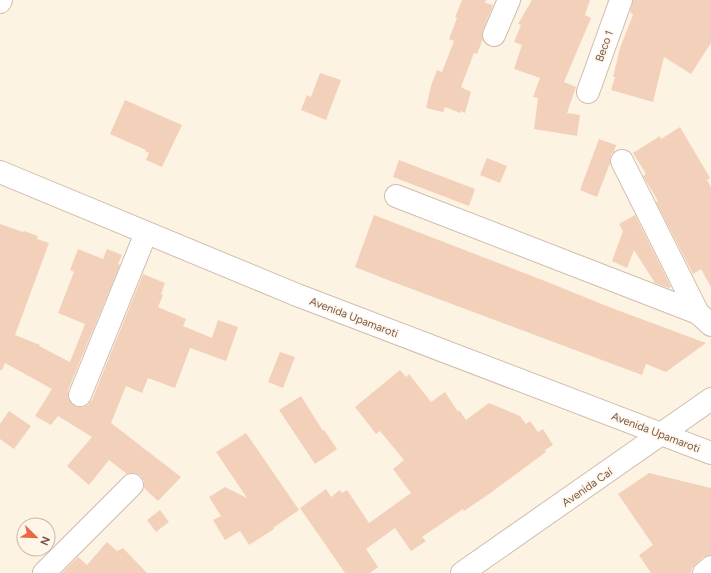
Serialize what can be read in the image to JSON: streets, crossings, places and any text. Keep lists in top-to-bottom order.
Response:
{
  "streets": {
    "street": ["Beco 1", "Avenida Upamaroti", "Avenida Caí"]
  },
  "crossings": [
    ["Avenida Upamaroti", "Avenida Caí"]
  ],
  "north": "bottom right"
}
